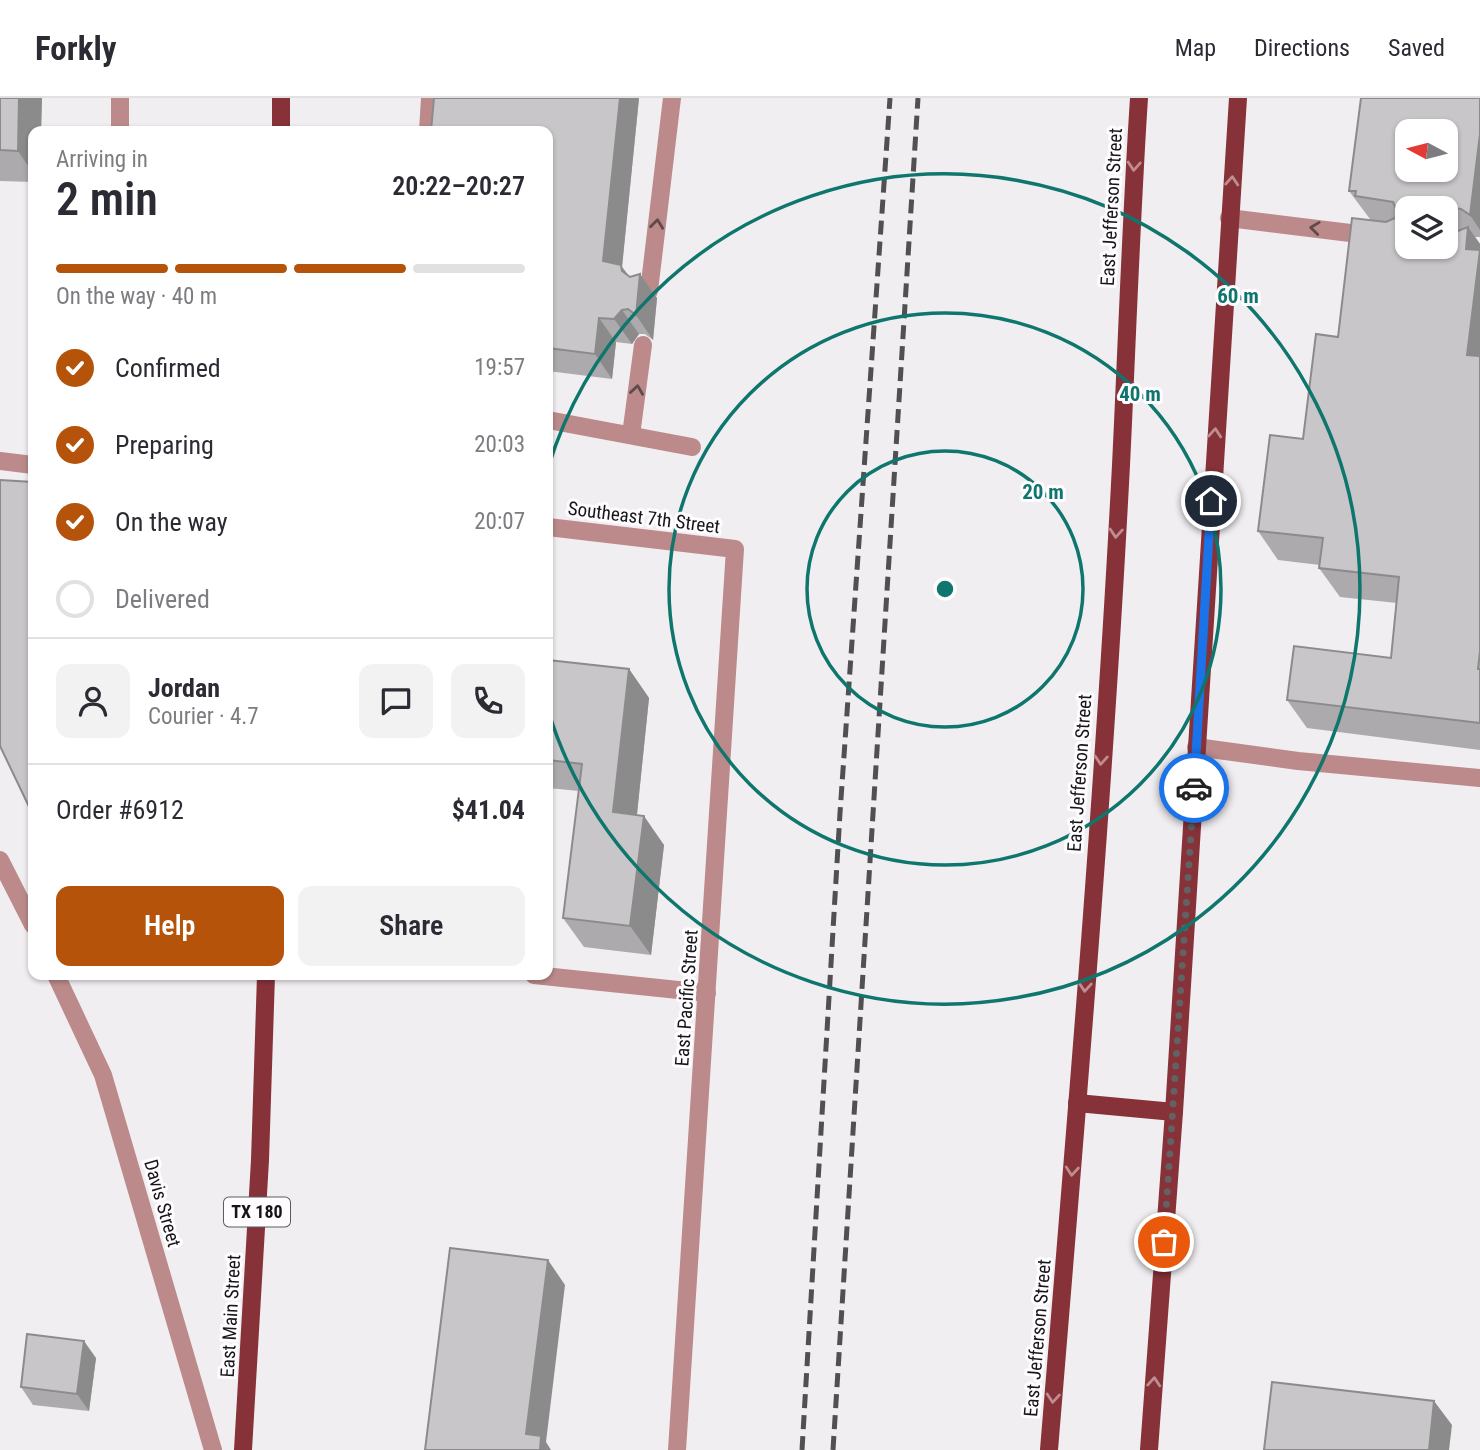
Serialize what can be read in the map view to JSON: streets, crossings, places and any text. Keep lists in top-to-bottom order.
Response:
{
  "streets": {
    "main road": ["East Jefferson Street", "TX 180", "East Main Street"],
    "street": ["Southeast 7th Street", "East Pacific Street", "Davis Street"]
  },
  "crossings": [
    ["Southeast 7th Street", "East Pacific Street"]
  ],
  "north": "left",
  "page": {
    "header": "Forkly",
    "nav": ["Map", "Directions", "Saved"],
    "heading": ["2 min", "Arriving in", "20:22–20:27"],
    "panel": [
      "Jordan",
      "Courier · 4.7",
      "Order #6912",
      "$41.04"
    ],
    "bar": "On the way · 40 m",
    "list": [
      ["Confirmed", "19:57"],
      ["Preparing", "20:03"],
      ["On the way", "20:07"],
      "Delivered"
    ],
    "buttons": ["Help", "Share"]
  },
  "rings": ["60 m", "40 m", "20 m"]
}
